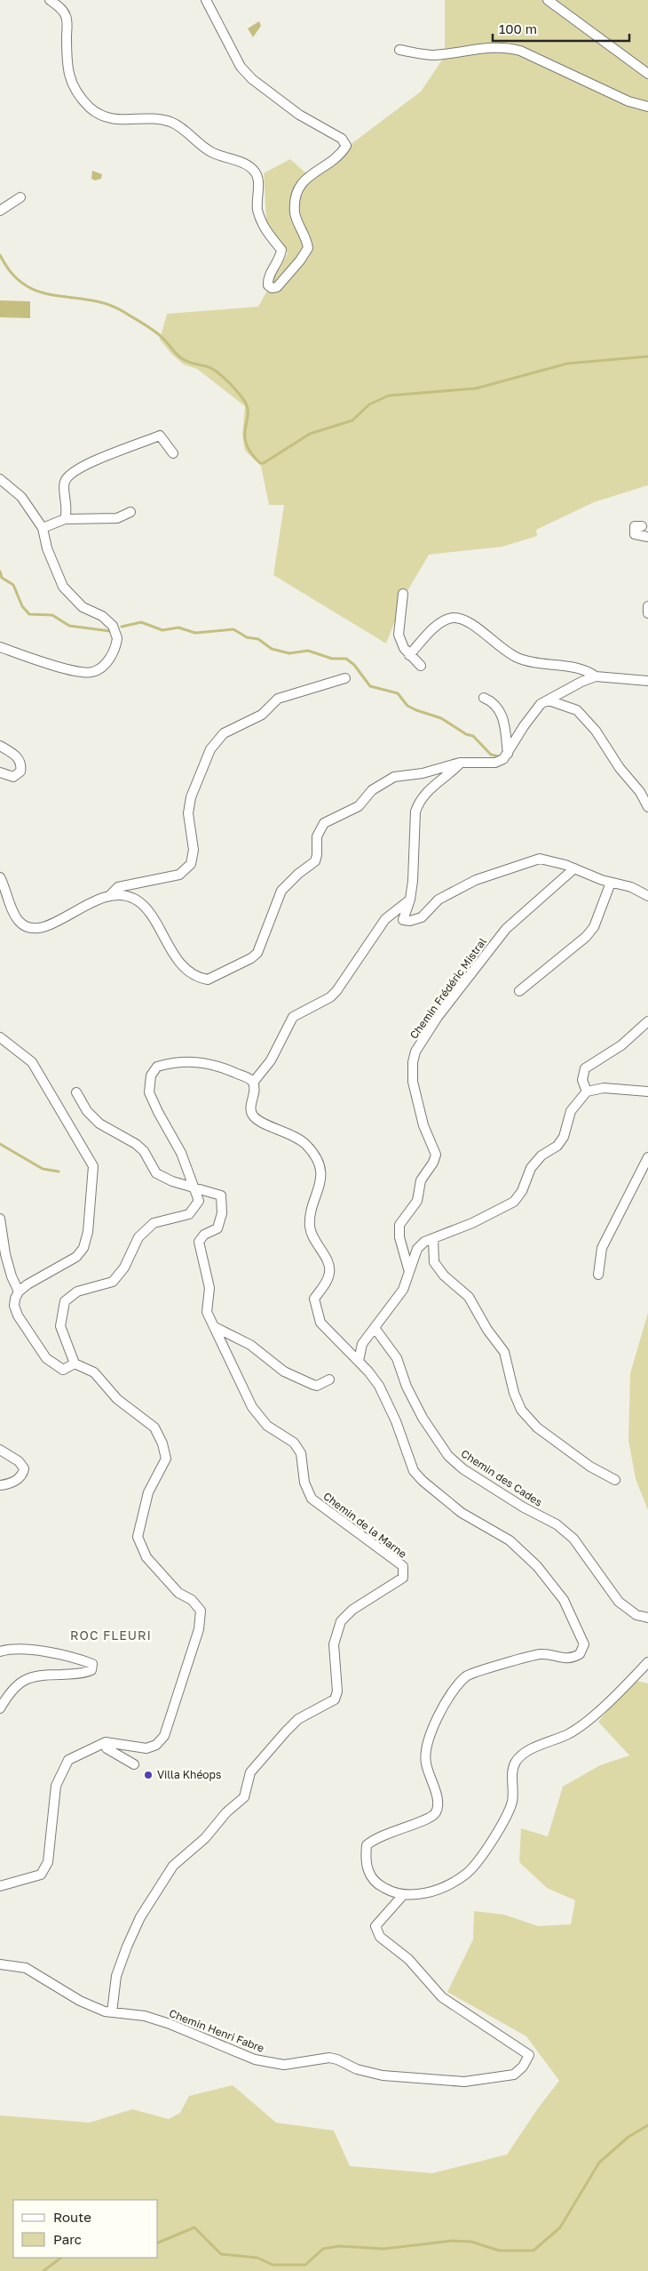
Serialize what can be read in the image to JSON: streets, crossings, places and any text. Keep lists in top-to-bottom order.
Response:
{
  "streets": {
    "street": [
      "Chemin Frédéric Mistral",
      "Chemin des Cades",
      "Chemin de la Marne",
      "Chemin Henri Fabre"
    ]
  },
  "crossings": [
    ["Chemin de la Marne", "Chemin Henri Fabre"]
  ],
  "districts": ["ROC FLEURI"],
  "places": ["Villa Khéops"],
  "legend": ["Route", "Parc"],
  "scale_bar": "100 m"
}
